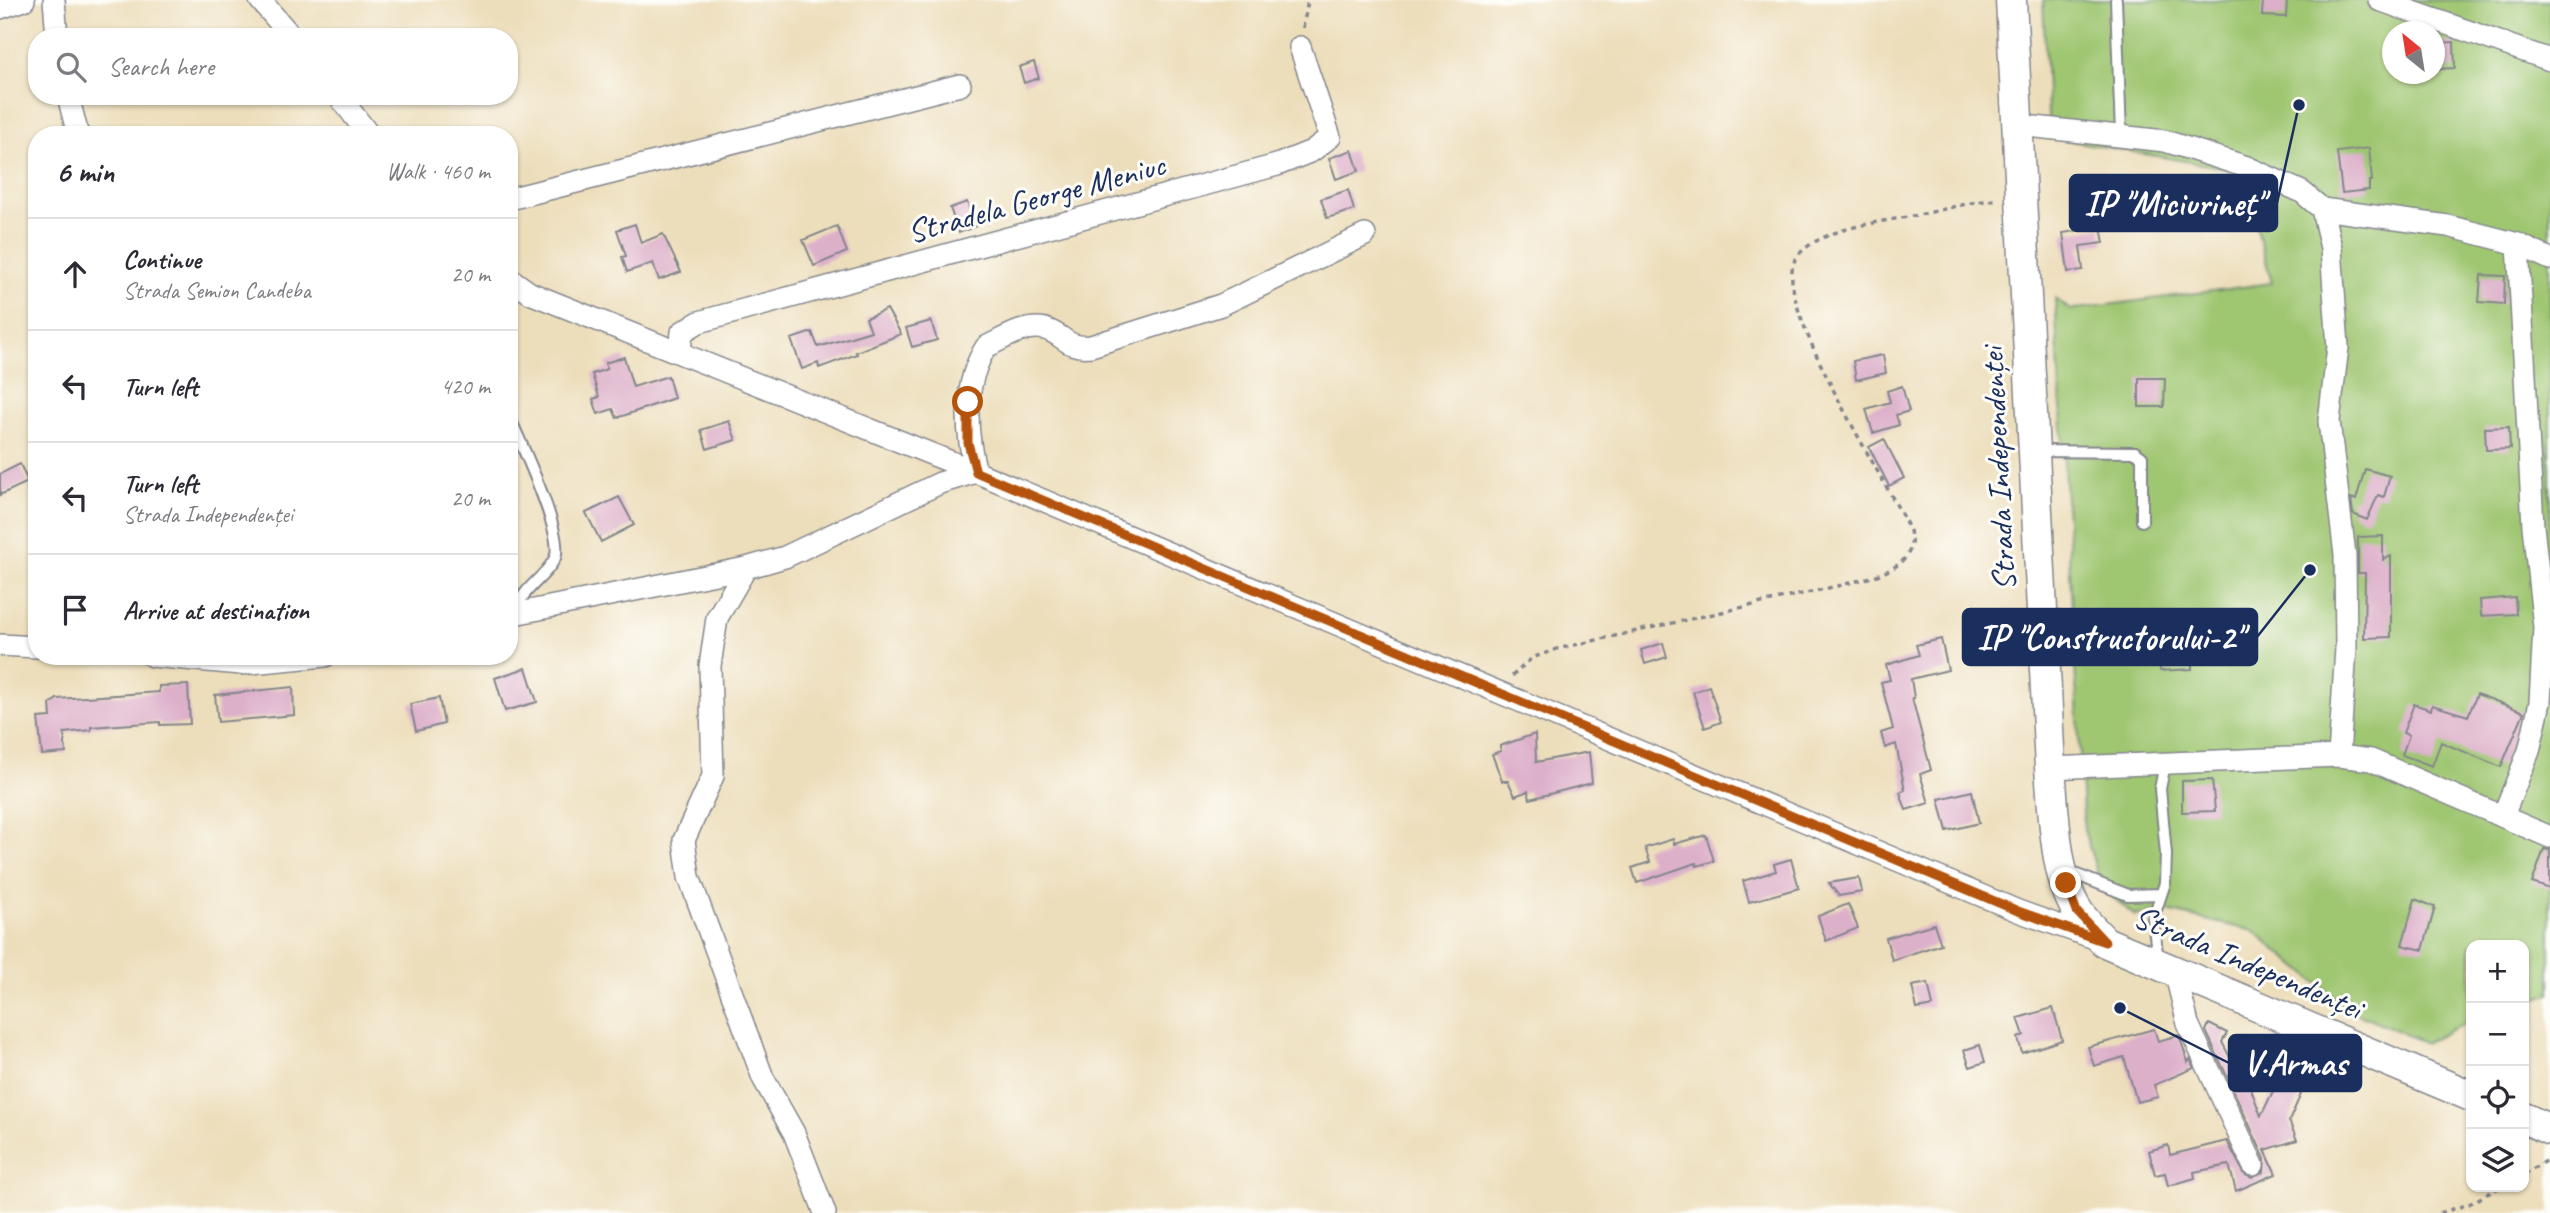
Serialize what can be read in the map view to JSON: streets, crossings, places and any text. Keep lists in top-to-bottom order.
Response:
{
  "streets": {
    "main road": ["Strada Independenței"],
    "street": ["Stradela George Meniuc"]
  },
  "places": ["IP \"Miciurineț\"", "IP \"Constructorului-2\"", "V.Armas"],
  "north": "top left",
  "page": {
    "search": "Search here",
    "heading": ["6 min", "Walk · 460 m"],
    "list": [
      ["Continue", "Strada Semion Candeba", "20 m"],
      ["Turn left", "420 m"],
      ["Turn left", "Strada Independenței", "20 m"],
      "Arrive at destination"
    ],
    "map_buttons": ["+", "−"]
  }
}
